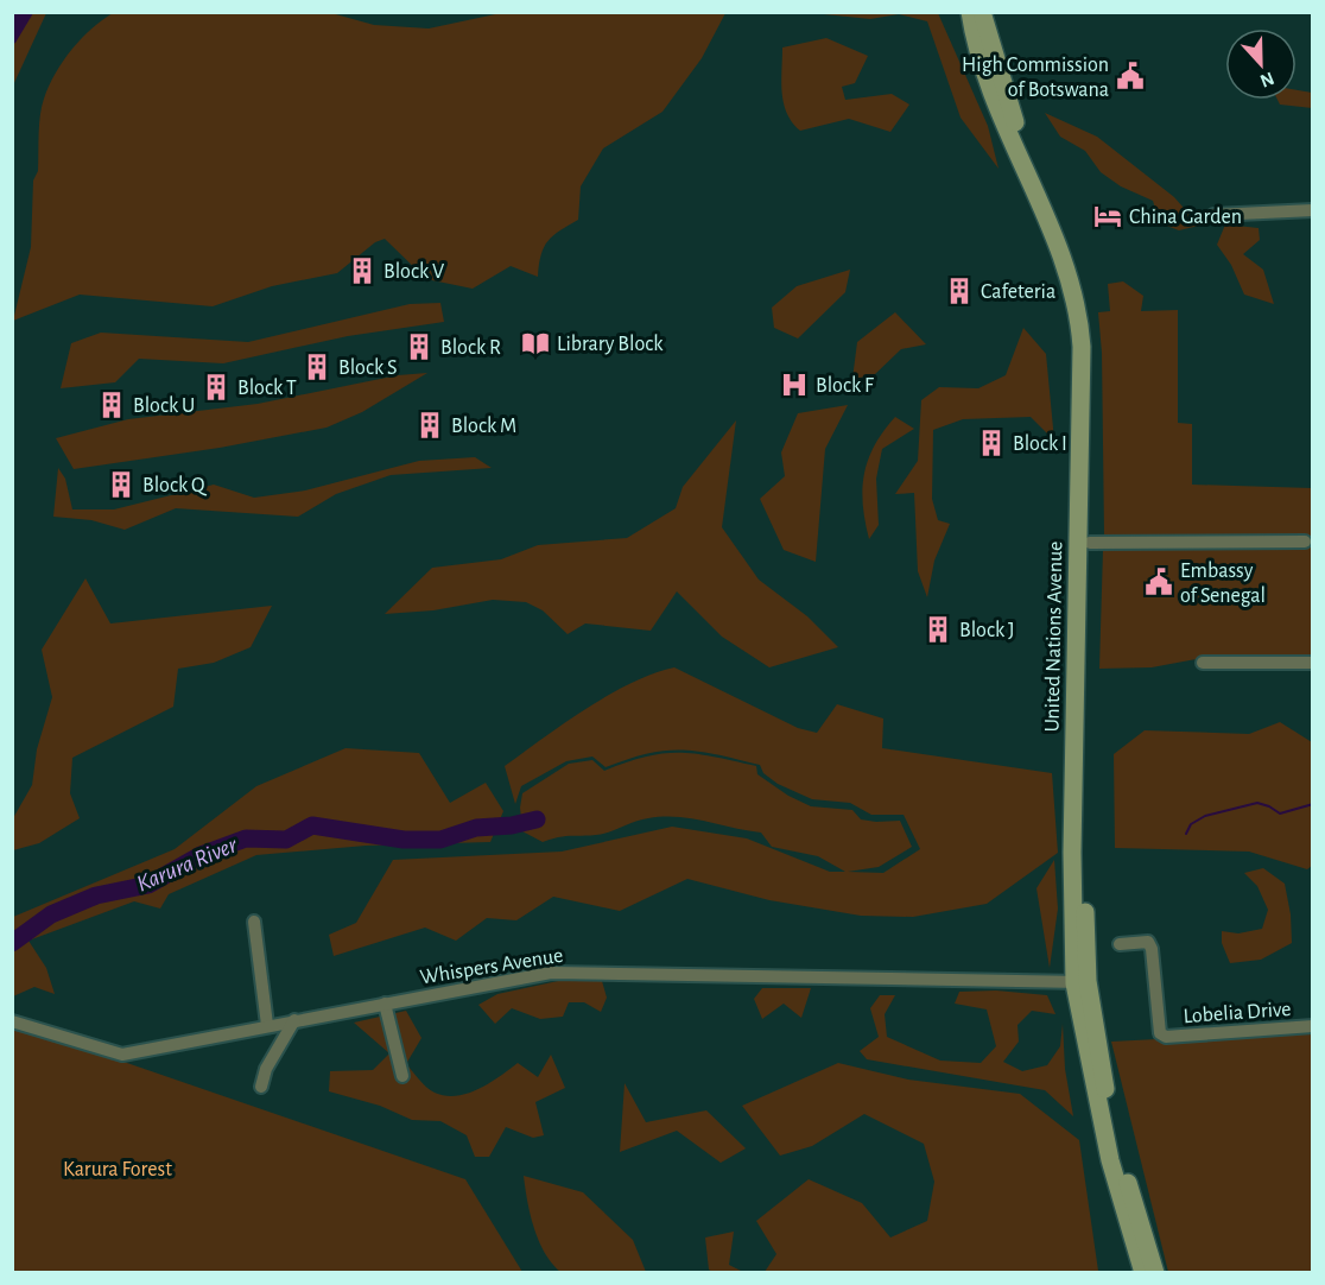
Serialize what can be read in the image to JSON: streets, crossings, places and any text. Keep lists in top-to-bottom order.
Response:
{
  "streets": {
    "street": ["United Nations Avenue", "Whispers Avenue", "Lobelia Drive"]
  },
  "crossings": [
    ["United Nations Avenue", "Whispers Avenue"]
  ],
  "water": ["Karura River"],
  "parks": ["Karura Forest"],
  "places": {
    "public building": ["High Commission of Botswana", "Embassy of Senegal"],
    "hotel": ["China Garden"],
    "building": [
      "Block V",
      "Cafeteria",
      "Block R",
      "Block S",
      "Block T",
      "Block U",
      "Block M",
      "Block I",
      "Block Q",
      "Block J"
    ],
    "library": ["Library Block"],
    "hospital": ["Block F"]
  },
  "north": "bottom"
}
